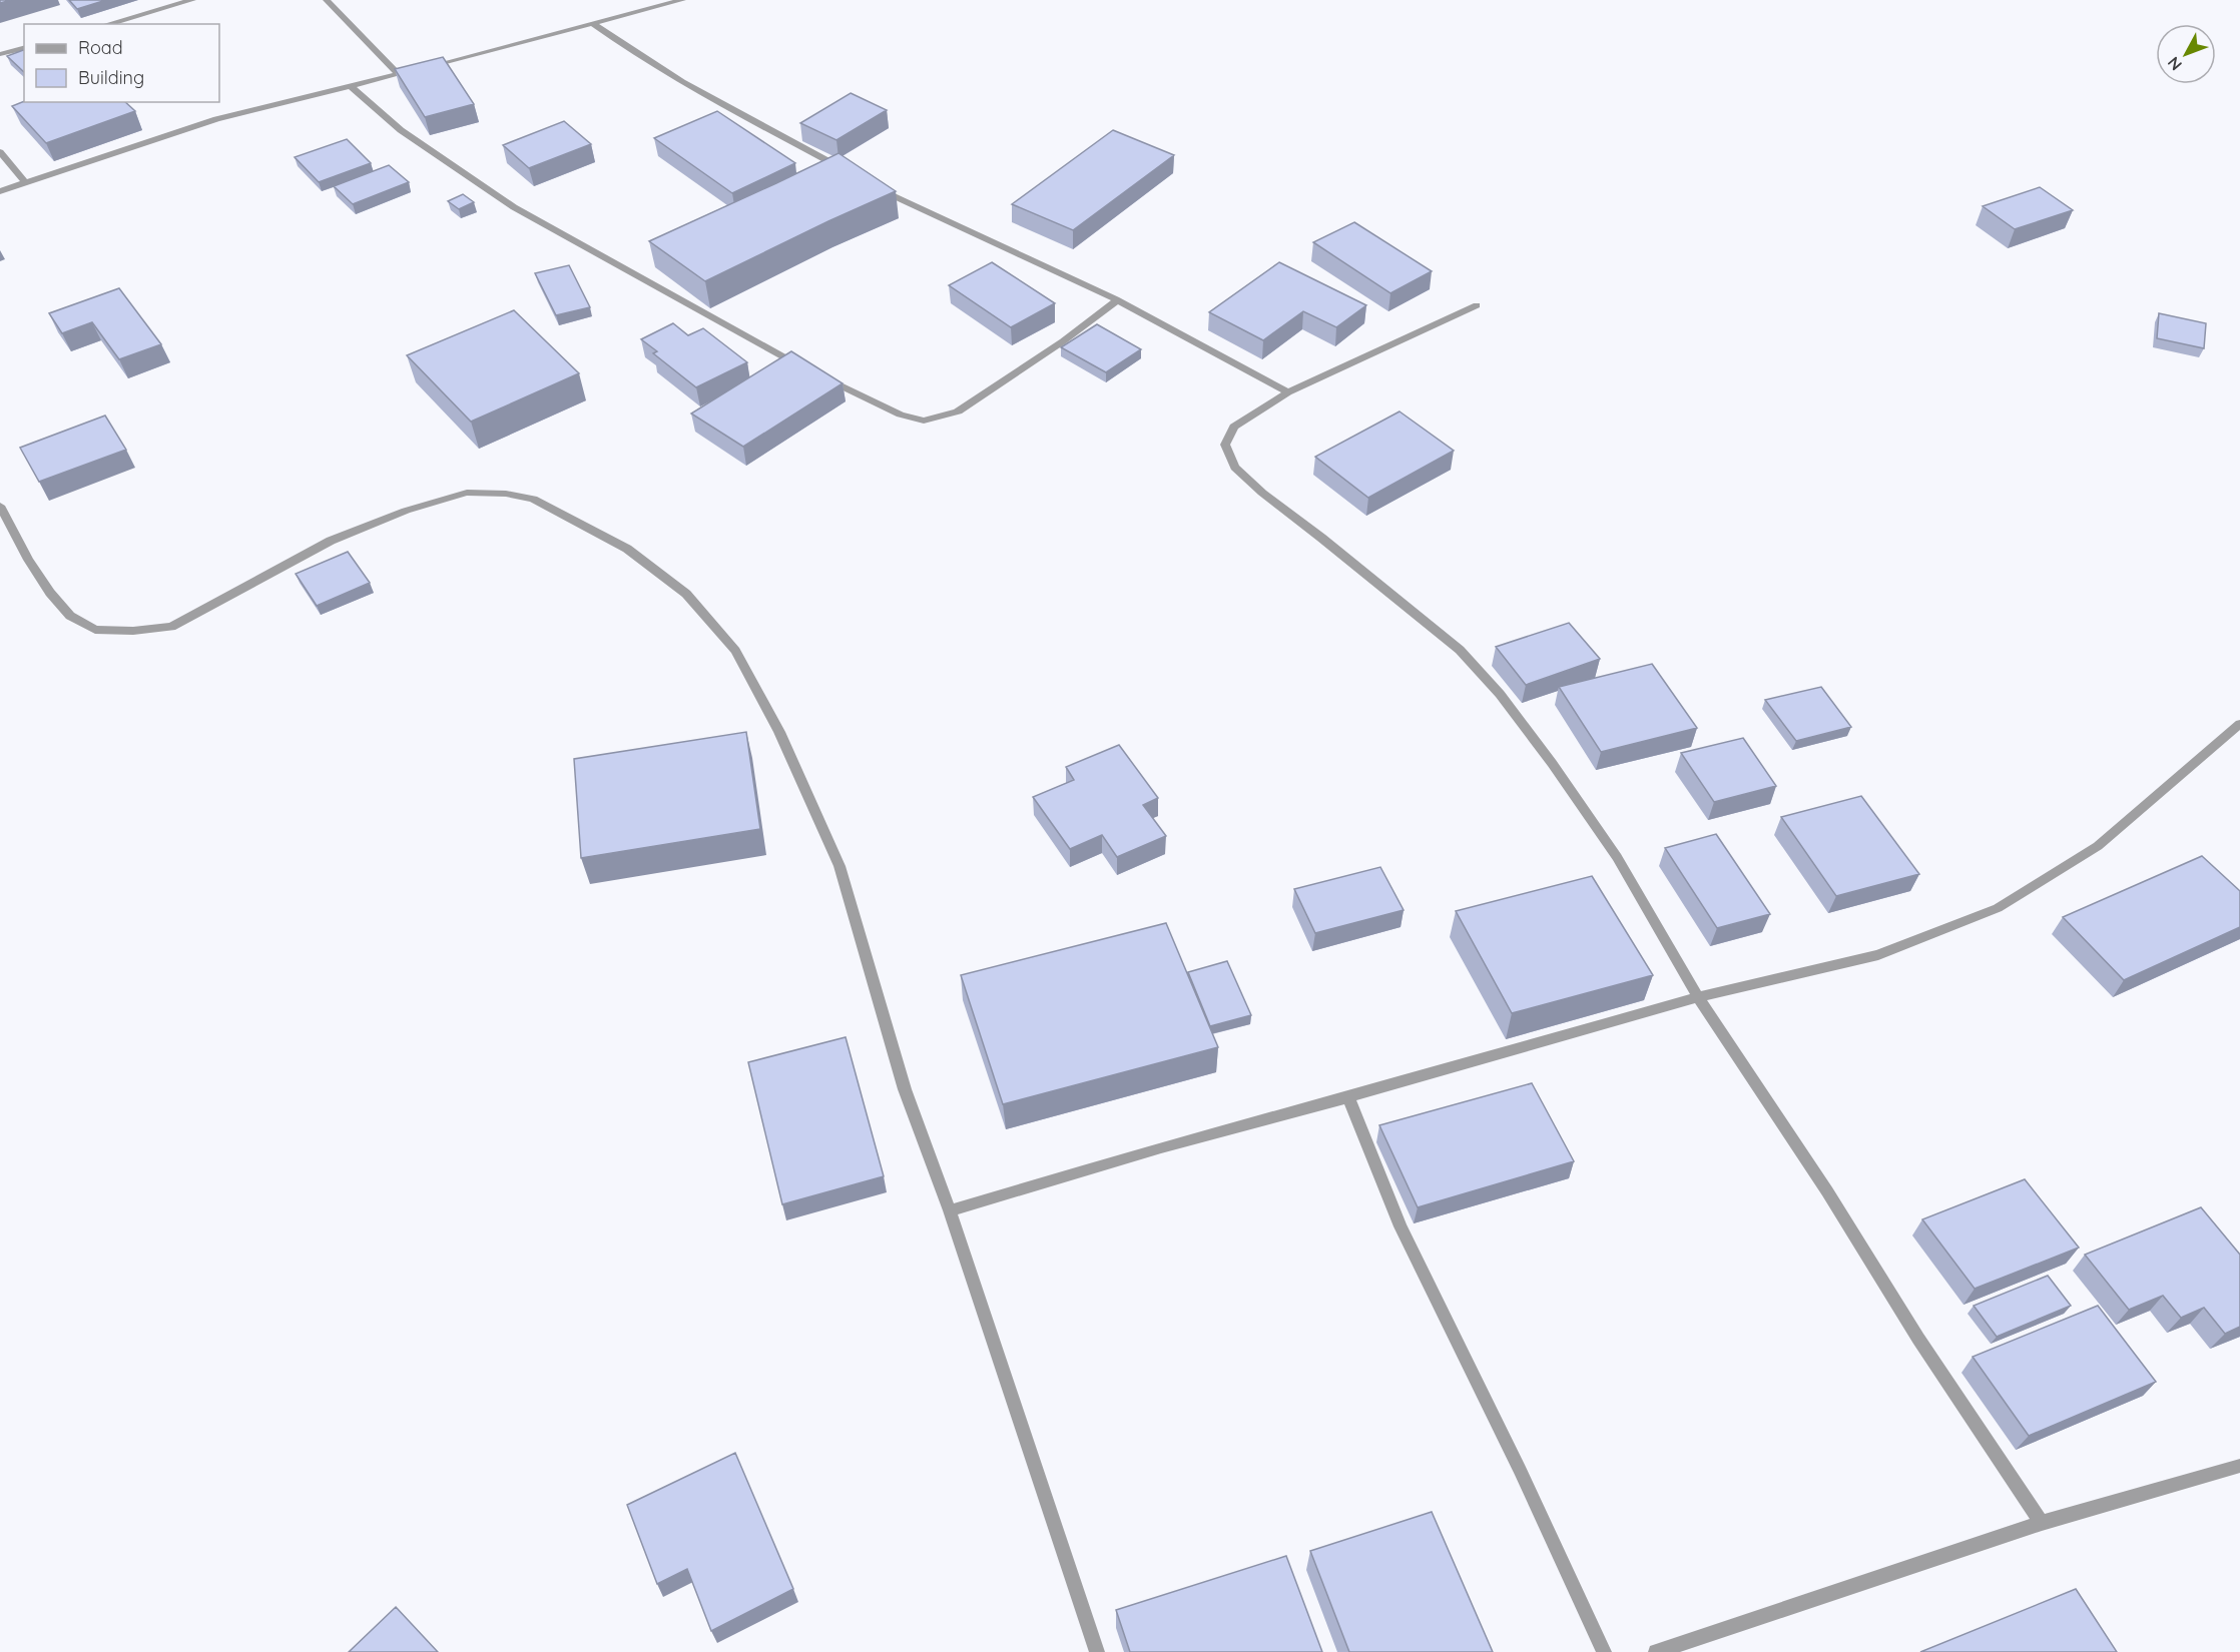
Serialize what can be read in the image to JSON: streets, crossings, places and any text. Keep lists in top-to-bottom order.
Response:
{
  "legend": ["Road", "Building"],
  "north": "bottom left"
}
